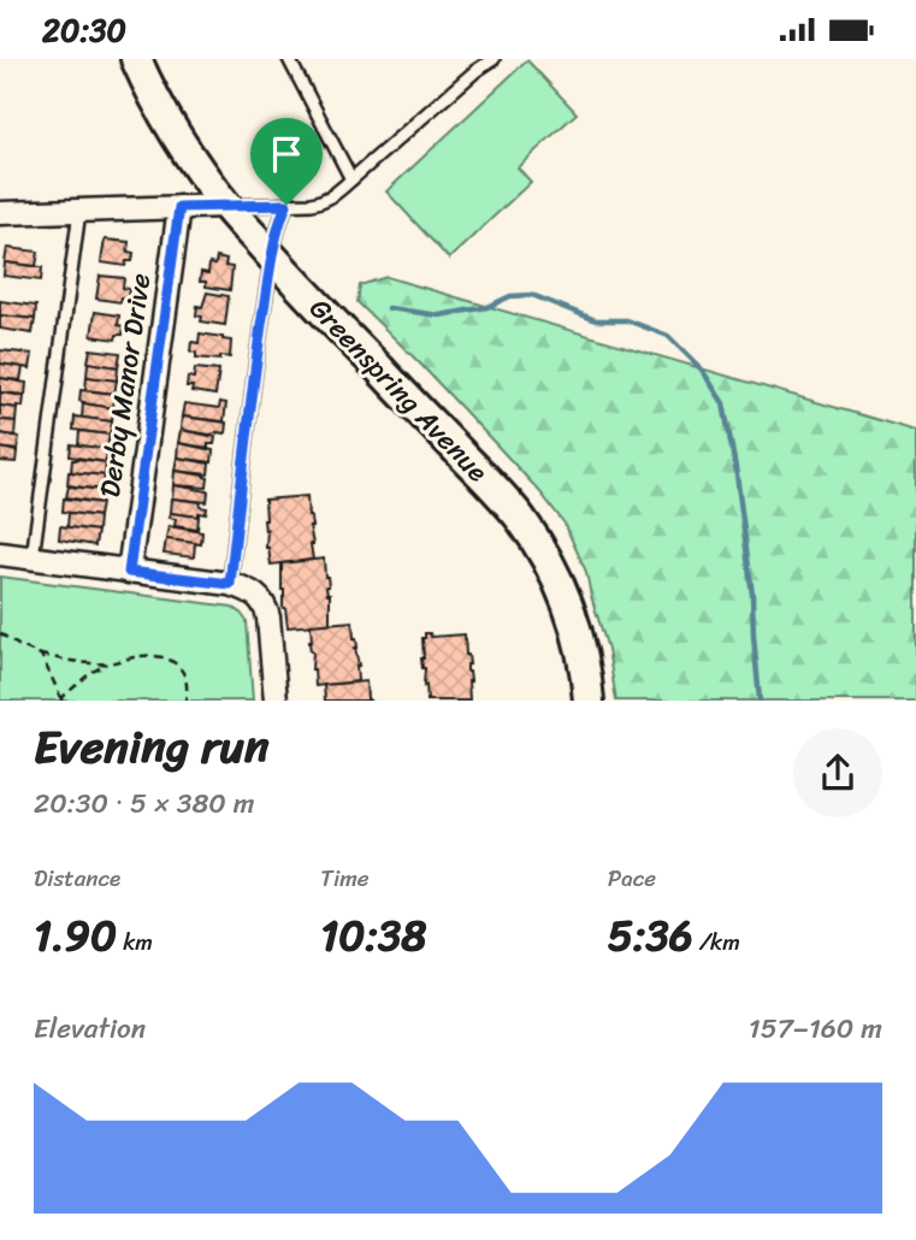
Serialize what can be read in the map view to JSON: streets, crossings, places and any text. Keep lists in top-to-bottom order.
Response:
{
  "streets": {
    "main road": ["Greenspring Avenue"],
    "street": ["Derby Manor Drive"]
  },
  "page": {
    "status": "20:30",
    "heading": ["Evening run", "20:30 · 5 × 380 m"],
    "stats": [
      ["Distance", "1.90 km"],
      ["Time", "10:38"],
      ["Pace", "5:36 /km"]
    ],
    "chart": ["Elevation", "157–160 m"]
  }
}
